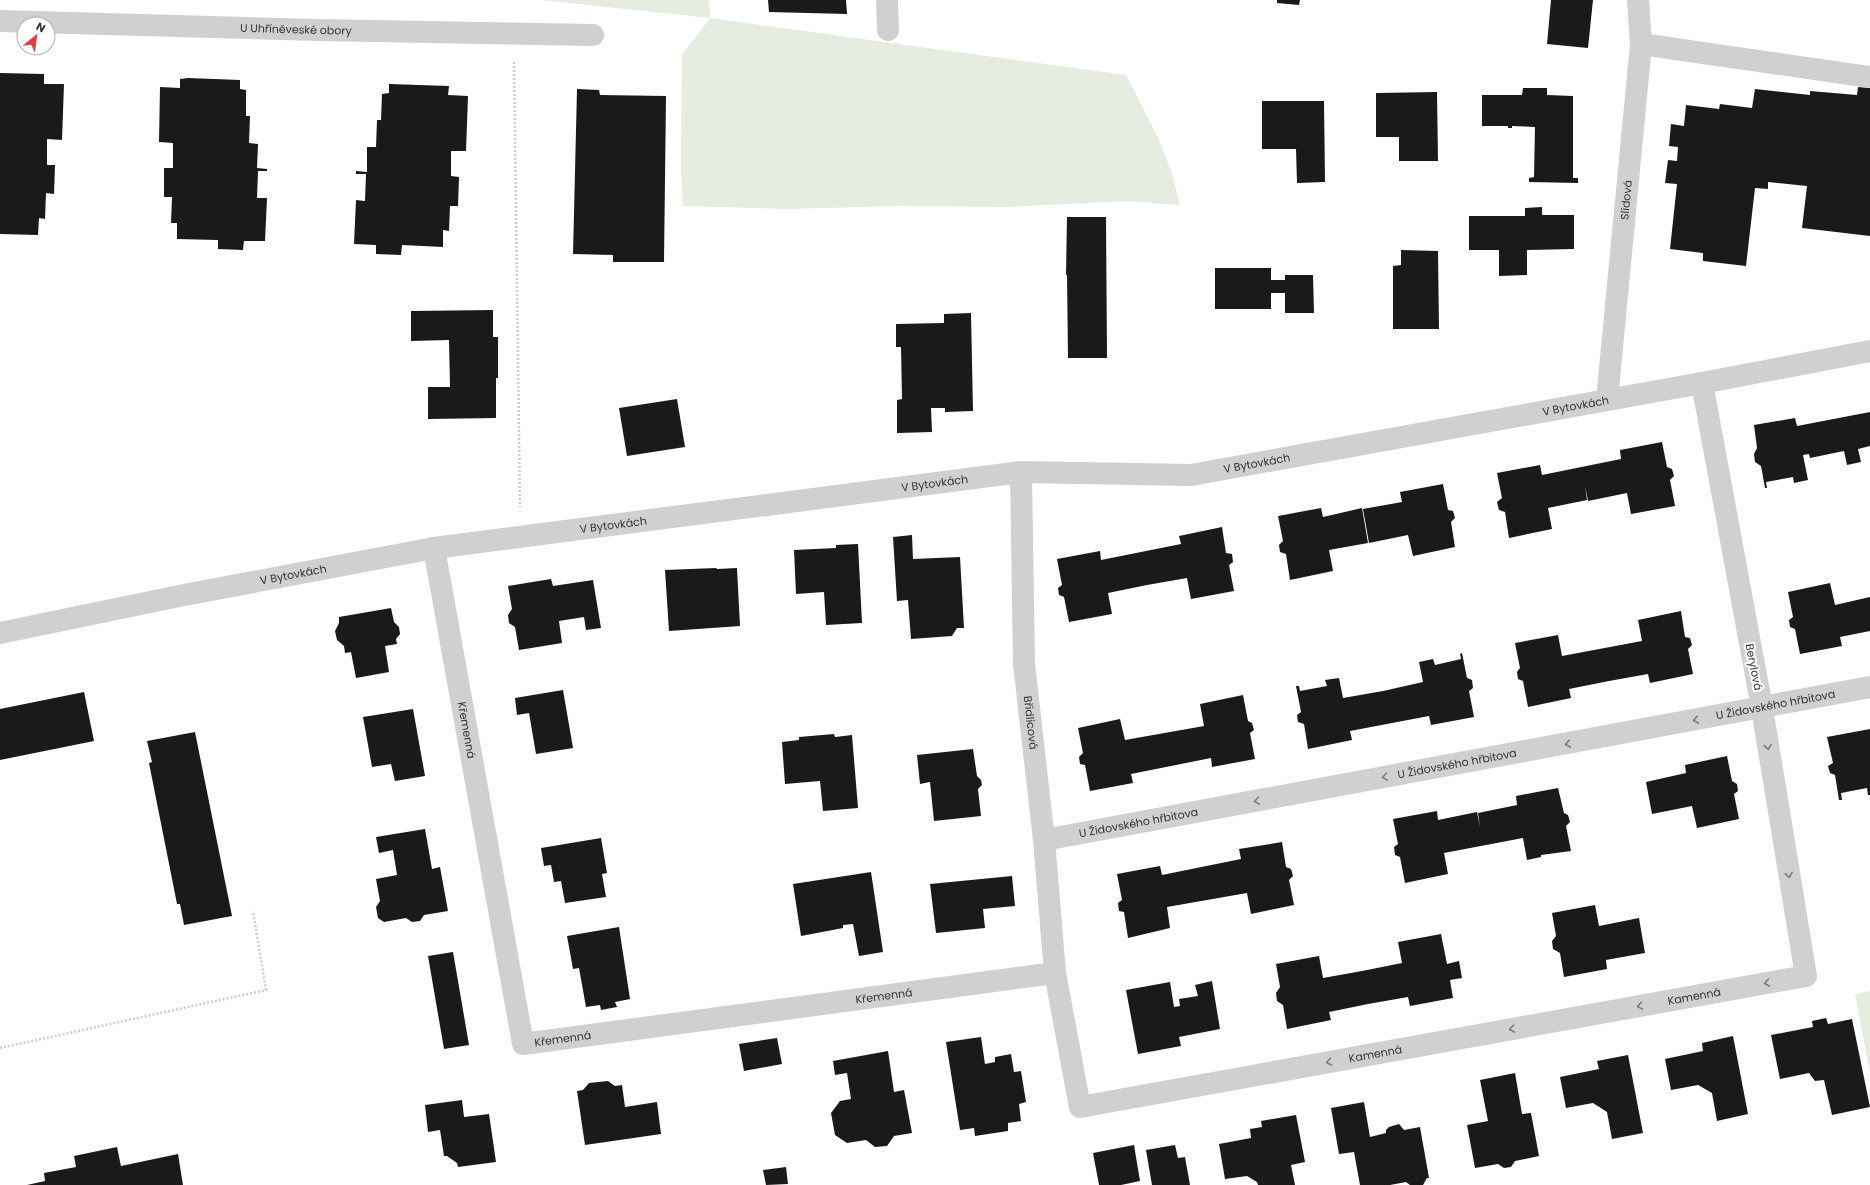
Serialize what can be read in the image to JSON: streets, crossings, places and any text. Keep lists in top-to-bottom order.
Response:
{
  "streets": {
    "street": [
      "U Uhříněveské obory",
      "Slídová",
      "V Bytovkách",
      "Berylová",
      "U Židovského hřbitova",
      "Břidlicová",
      "Křemenná",
      "Kamenná"
    ]
  },
  "crossings": [
    ["Slídová", "V Bytovkách"],
    ["V Bytovkách", "Berylová"],
    ["V Bytovkách", "Břidlicová"],
    ["V Bytovkách", "Křemenná"],
    ["Berylová", "U Židovského hřbitova"],
    ["Berylová", "Kamenná"],
    ["U Židovského hřbitova", "Břidlicová"],
    ["Břidlicová", "Křemenná"],
    ["Břidlicová", "Kamenná"],
    ["Křemenná", "Kamenná"]
  ],
  "one_way": ["Berylová", "U Židovského hřbitova", "Kamenná"],
  "north": "top right"
}
